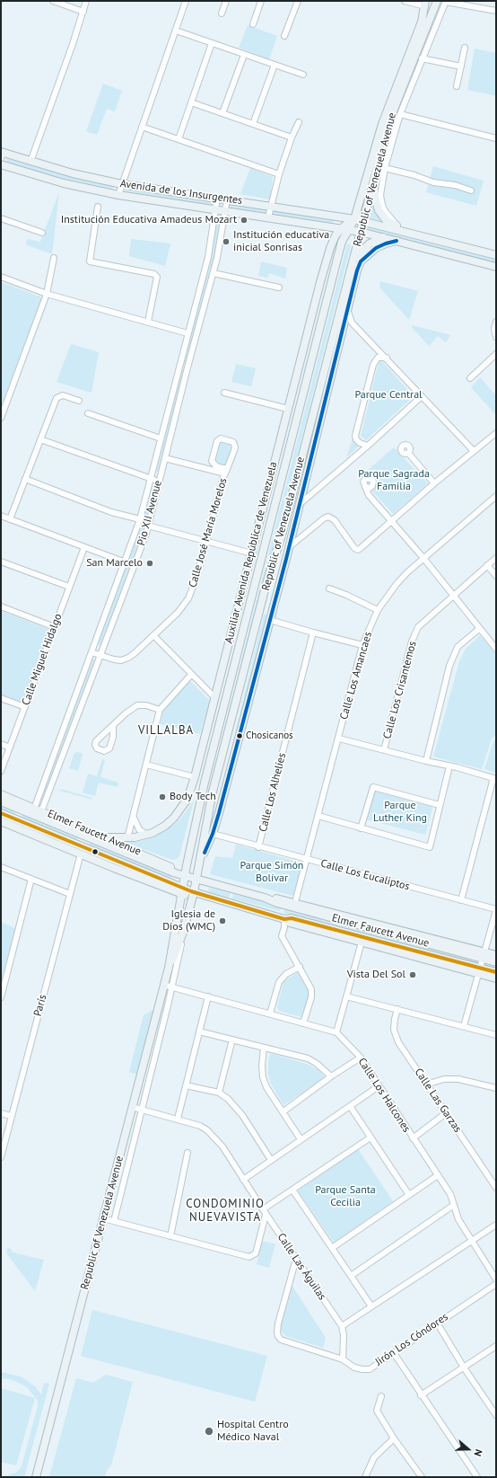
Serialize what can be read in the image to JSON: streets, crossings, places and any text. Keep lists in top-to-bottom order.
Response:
{
  "streets": {
    "main road": [
      "Republic of Venezuela Avenue",
      "Avenida de los Insurgentes",
      "Auxiliar Avenida República de Venezuela",
      "Elmer Faucett Avenue"
    ],
    "street": [
      "Pio XII Avenue",
      "Calle José María Morelos",
      "Calle Miguel Hidalgo",
      "Calle Los Amancaes",
      "Calle Los Crisantemos",
      "Calle Los Alhelíes",
      "Calle Los Eucaliptos",
      "París",
      "Calle Los Halcones",
      "Calle Las Garzas",
      "Calle Las Águilas",
      "Jirón Los Cóndores"
    ]
  },
  "crossings": [
    ["Republic of Venezuela Avenue", "Avenida de los Insurgentes"],
    ["Republic of Venezuela Avenue", "Auxiliar Avenida República de Venezuela"],
    ["Republic of Venezuela Avenue", "Elmer Faucett Avenue"],
    ["Republic of Venezuela Avenue", "Calle Las Águilas"],
    ["Avenida de los Insurgentes", "Pio XII Avenue"],
    ["Avenida de los Insurgentes", "Auxiliar Avenida República de Venezuela"],
    ["Pio XII Avenue", "Calle José María Morelos"],
    ["Pio XII Avenue", "Elmer Faucett Avenue"],
    ["Auxiliar Avenida República de Venezuela", "Elmer Faucett Avenue"],
    ["Calle Los Amancaes", "Elmer Faucett Avenue"],
    ["Calle Los Amancaes", "Calle Los Eucaliptos"],
    ["Calle Los Alhelíes", "Calle Los Eucaliptos"],
    ["Elmer Faucett Avenue", "París"],
    ["Calle Las Águilas", "Jirón Los Cóndores"]
  ],
  "districts": ["VILLALBA", "CONDOMINIO NUEVAVISTA"],
  "parks": [
    "Parque Central",
    "Parque Sagrada Familia",
    "Parque Luther King",
    "Parque Simón Bolívar",
    "Parque Santa Cecilia"
  ],
  "places": [
    "Institución Educativa Amadeus Mozart",
    "Institución educativa inicial Sonrisas",
    "San Marcelo",
    "Chosicanos",
    "Body Tech",
    "Iglesia de Dios (WMC)",
    "Vista Del Sol",
    "Hospital Centro Médico Naval"
  ],
  "north": "right"
}
